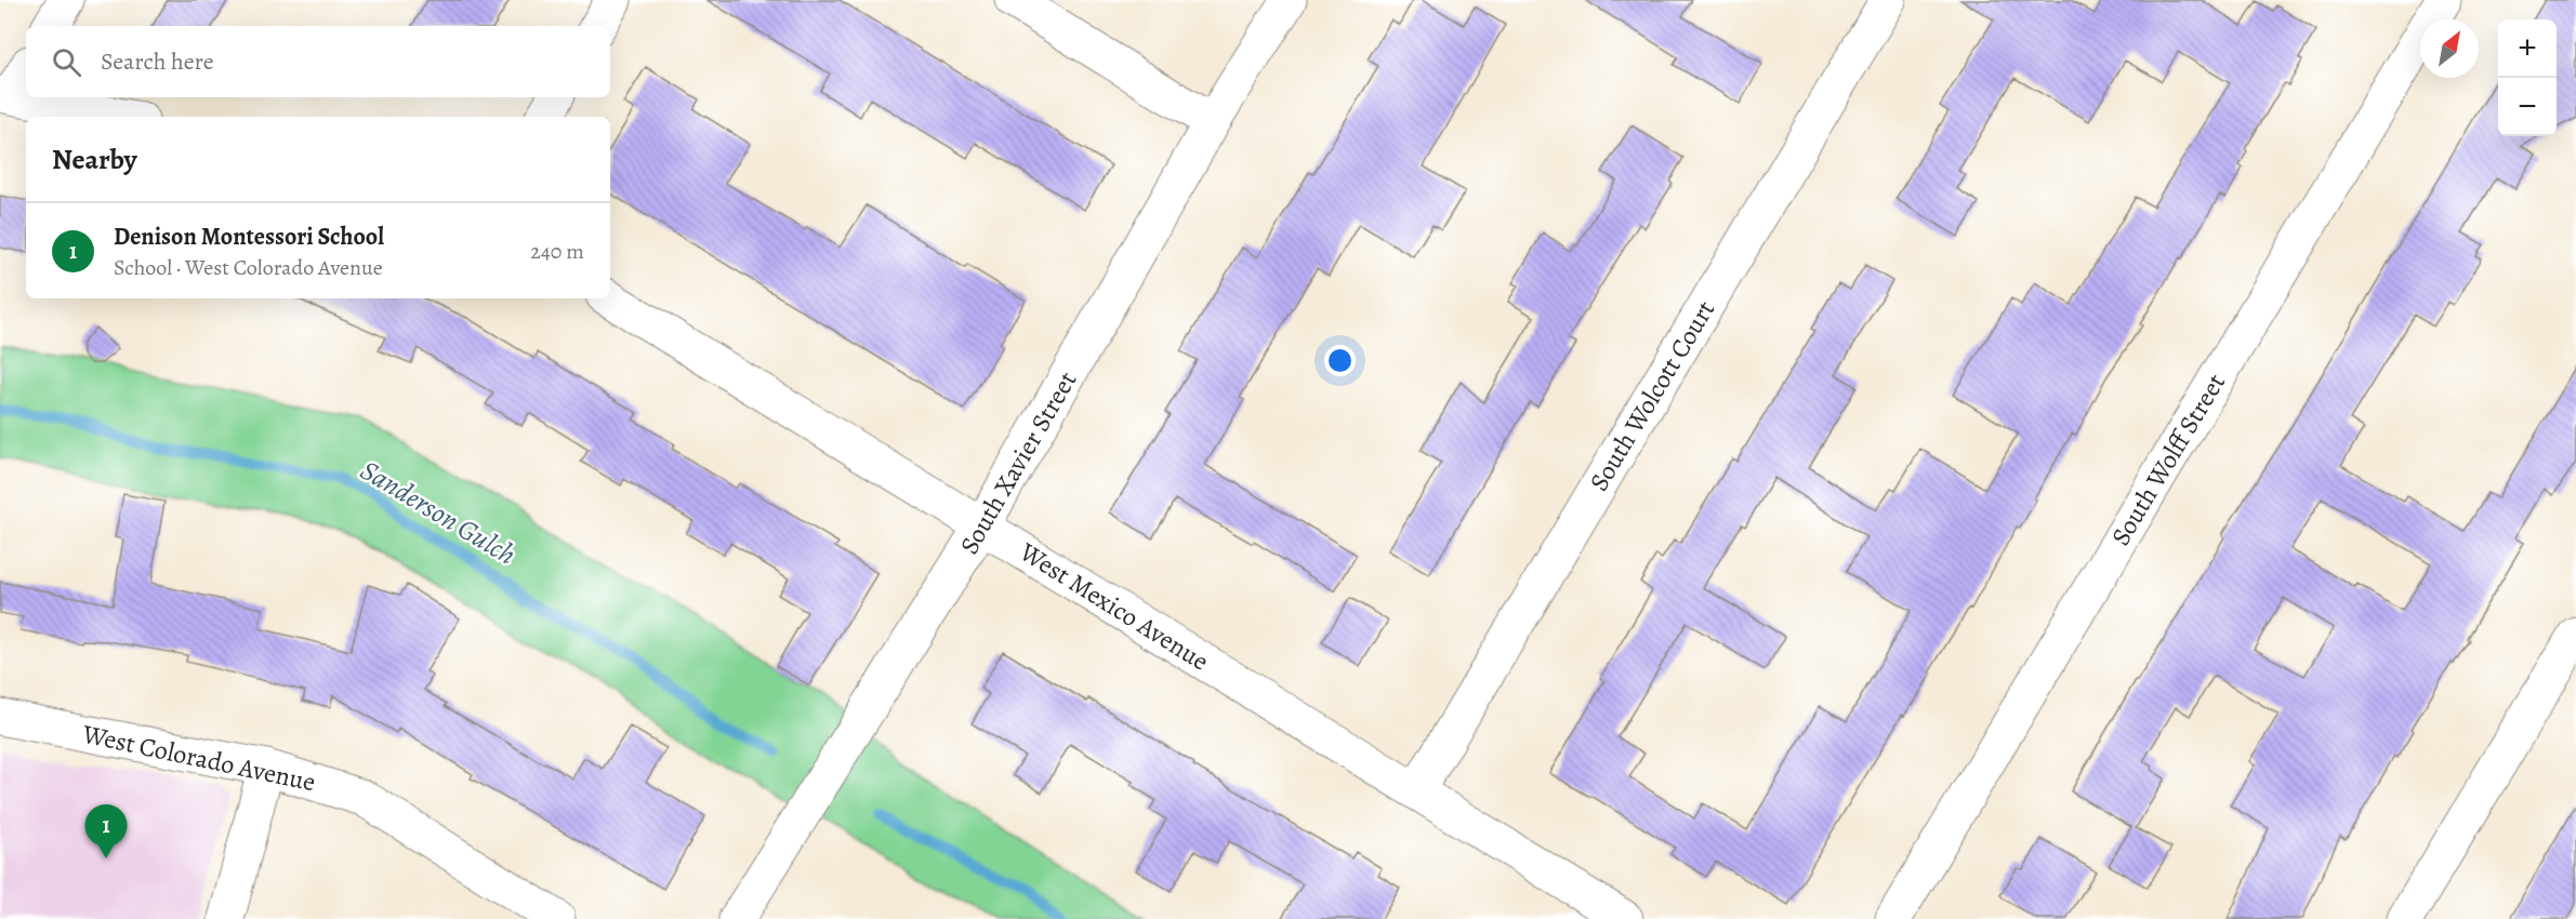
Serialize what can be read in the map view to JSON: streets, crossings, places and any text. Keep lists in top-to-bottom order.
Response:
{
  "streets": {
    "street": [
      "South Wolcott Court",
      "South Wolff Street",
      "South Xavier Street",
      "West Mexico Avenue",
      "West Colorado Avenue"
    ]
  },
  "crossings": [
    ["South Wolcott Court", "West Mexico Avenue"],
    ["South Xavier Street", "West Mexico Avenue"]
  ],
  "water": ["Sanderson Gulch"],
  "north": "top right",
  "page": {
    "map_buttons": ["+", "−"],
    "search": "Search here",
    "heading": "Nearby",
    "list": [
      {
        "mark": "1",
        "name": "Denison Montessori School",
        "note": "School · West Colorado Avenue",
        "value": "240 m"
      }
    ],
    "pins": "1"
  }
}
